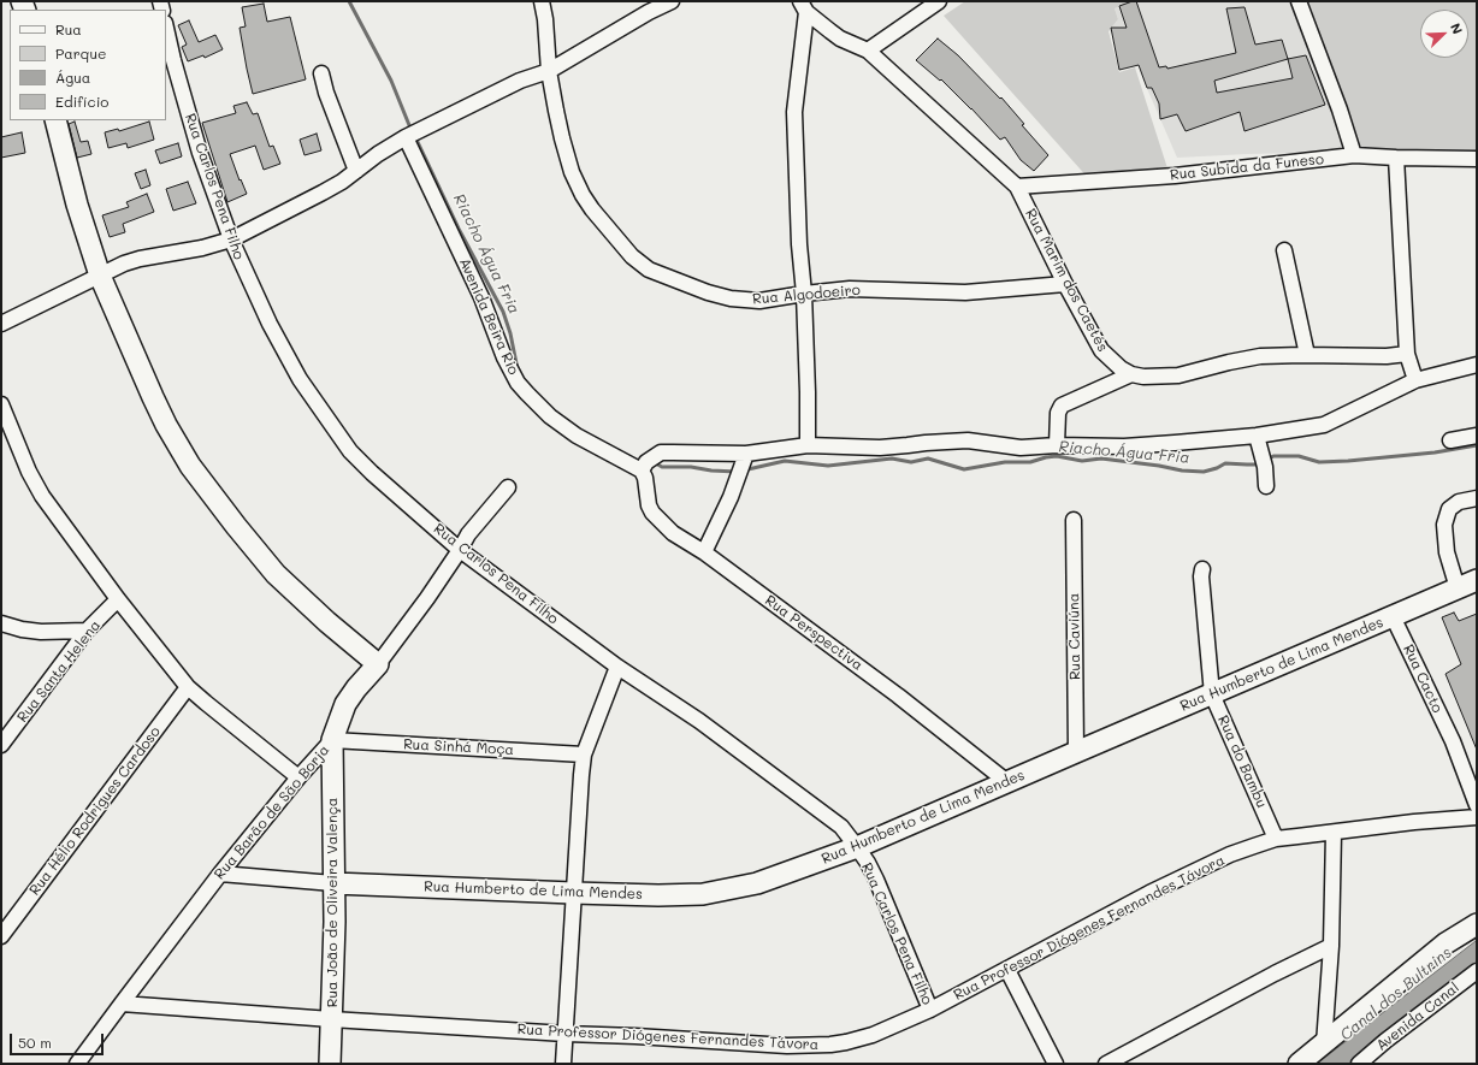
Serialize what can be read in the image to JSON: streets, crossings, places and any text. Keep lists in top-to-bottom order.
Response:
{
  "streets": {
    "street": [
      "Rua Subida da Funeso",
      "Rua Carlos Pena Filho",
      "Rua Marim dos Caetés",
      "Rua Algodoeiro",
      "Avenida Beira Rio",
      "Rua Perspectiva",
      "Rua Caviúna",
      "Rua Humberto de Lima Mendes",
      "Rua Santa Helena",
      "Rua Cacto",
      "Rua Sinhá Moça",
      "Rua do Bambu",
      "Rua Hélio Rodrigues Cardoso",
      "Rua Barão de São Borja",
      "Rua João de Oliveira Valença",
      "Rua Professor Diógenes Fernandes Távora",
      "Avenida Canal"
    ]
  },
  "crossings": [
    ["Rua Subida da Funeso", "Rua Marim dos Caetés"],
    ["Rua Carlos Pena Filho", "Rua Humberto de Lima Mendes"],
    ["Rua Carlos Pena Filho", "Rua Barão de São Borja"],
    ["Rua Carlos Pena Filho", "Rua Professor Diógenes Fernandes Távora"],
    ["Rua Marim dos Caetés", "Rua Algodoeiro"],
    ["Avenida Beira Rio", "Rua Perspectiva"],
    ["Rua Perspectiva", "Rua Humberto de Lima Mendes"],
    ["Rua Caviúna", "Rua Humberto de Lima Mendes"],
    ["Rua Humberto de Lima Mendes", "Rua Cacto"],
    ["Rua Humberto de Lima Mendes", "Rua do Bambu"],
    ["Rua Humberto de Lima Mendes", "Rua Barão de São Borja"],
    ["Rua Humberto de Lima Mendes", "Rua João de Oliveira Valença"],
    ["Rua Sinhá Moça", "Rua Barão de São Borja"],
    ["Rua Sinhá Moça", "Rua João de Oliveira Valença"],
    ["Rua do Bambu", "Rua Professor Diógenes Fernandes Távora"],
    ["Rua Barão de São Borja", "Rua João de Oliveira Valença"],
    ["Rua Barão de São Borja", "Rua Professor Diógenes Fernandes Távora"],
    ["Rua João de Oliveira Valença", "Rua Professor Diógenes Fernandes Távora"]
  ],
  "water": ["Riacho Água Fria", "Canal dos Bultrins"],
  "legend": [
    "Rua",
    "Parque",
    "Água",
    "Edifício"
  ],
  "scale_bar": "50 m",
  "north": "top right"
}
